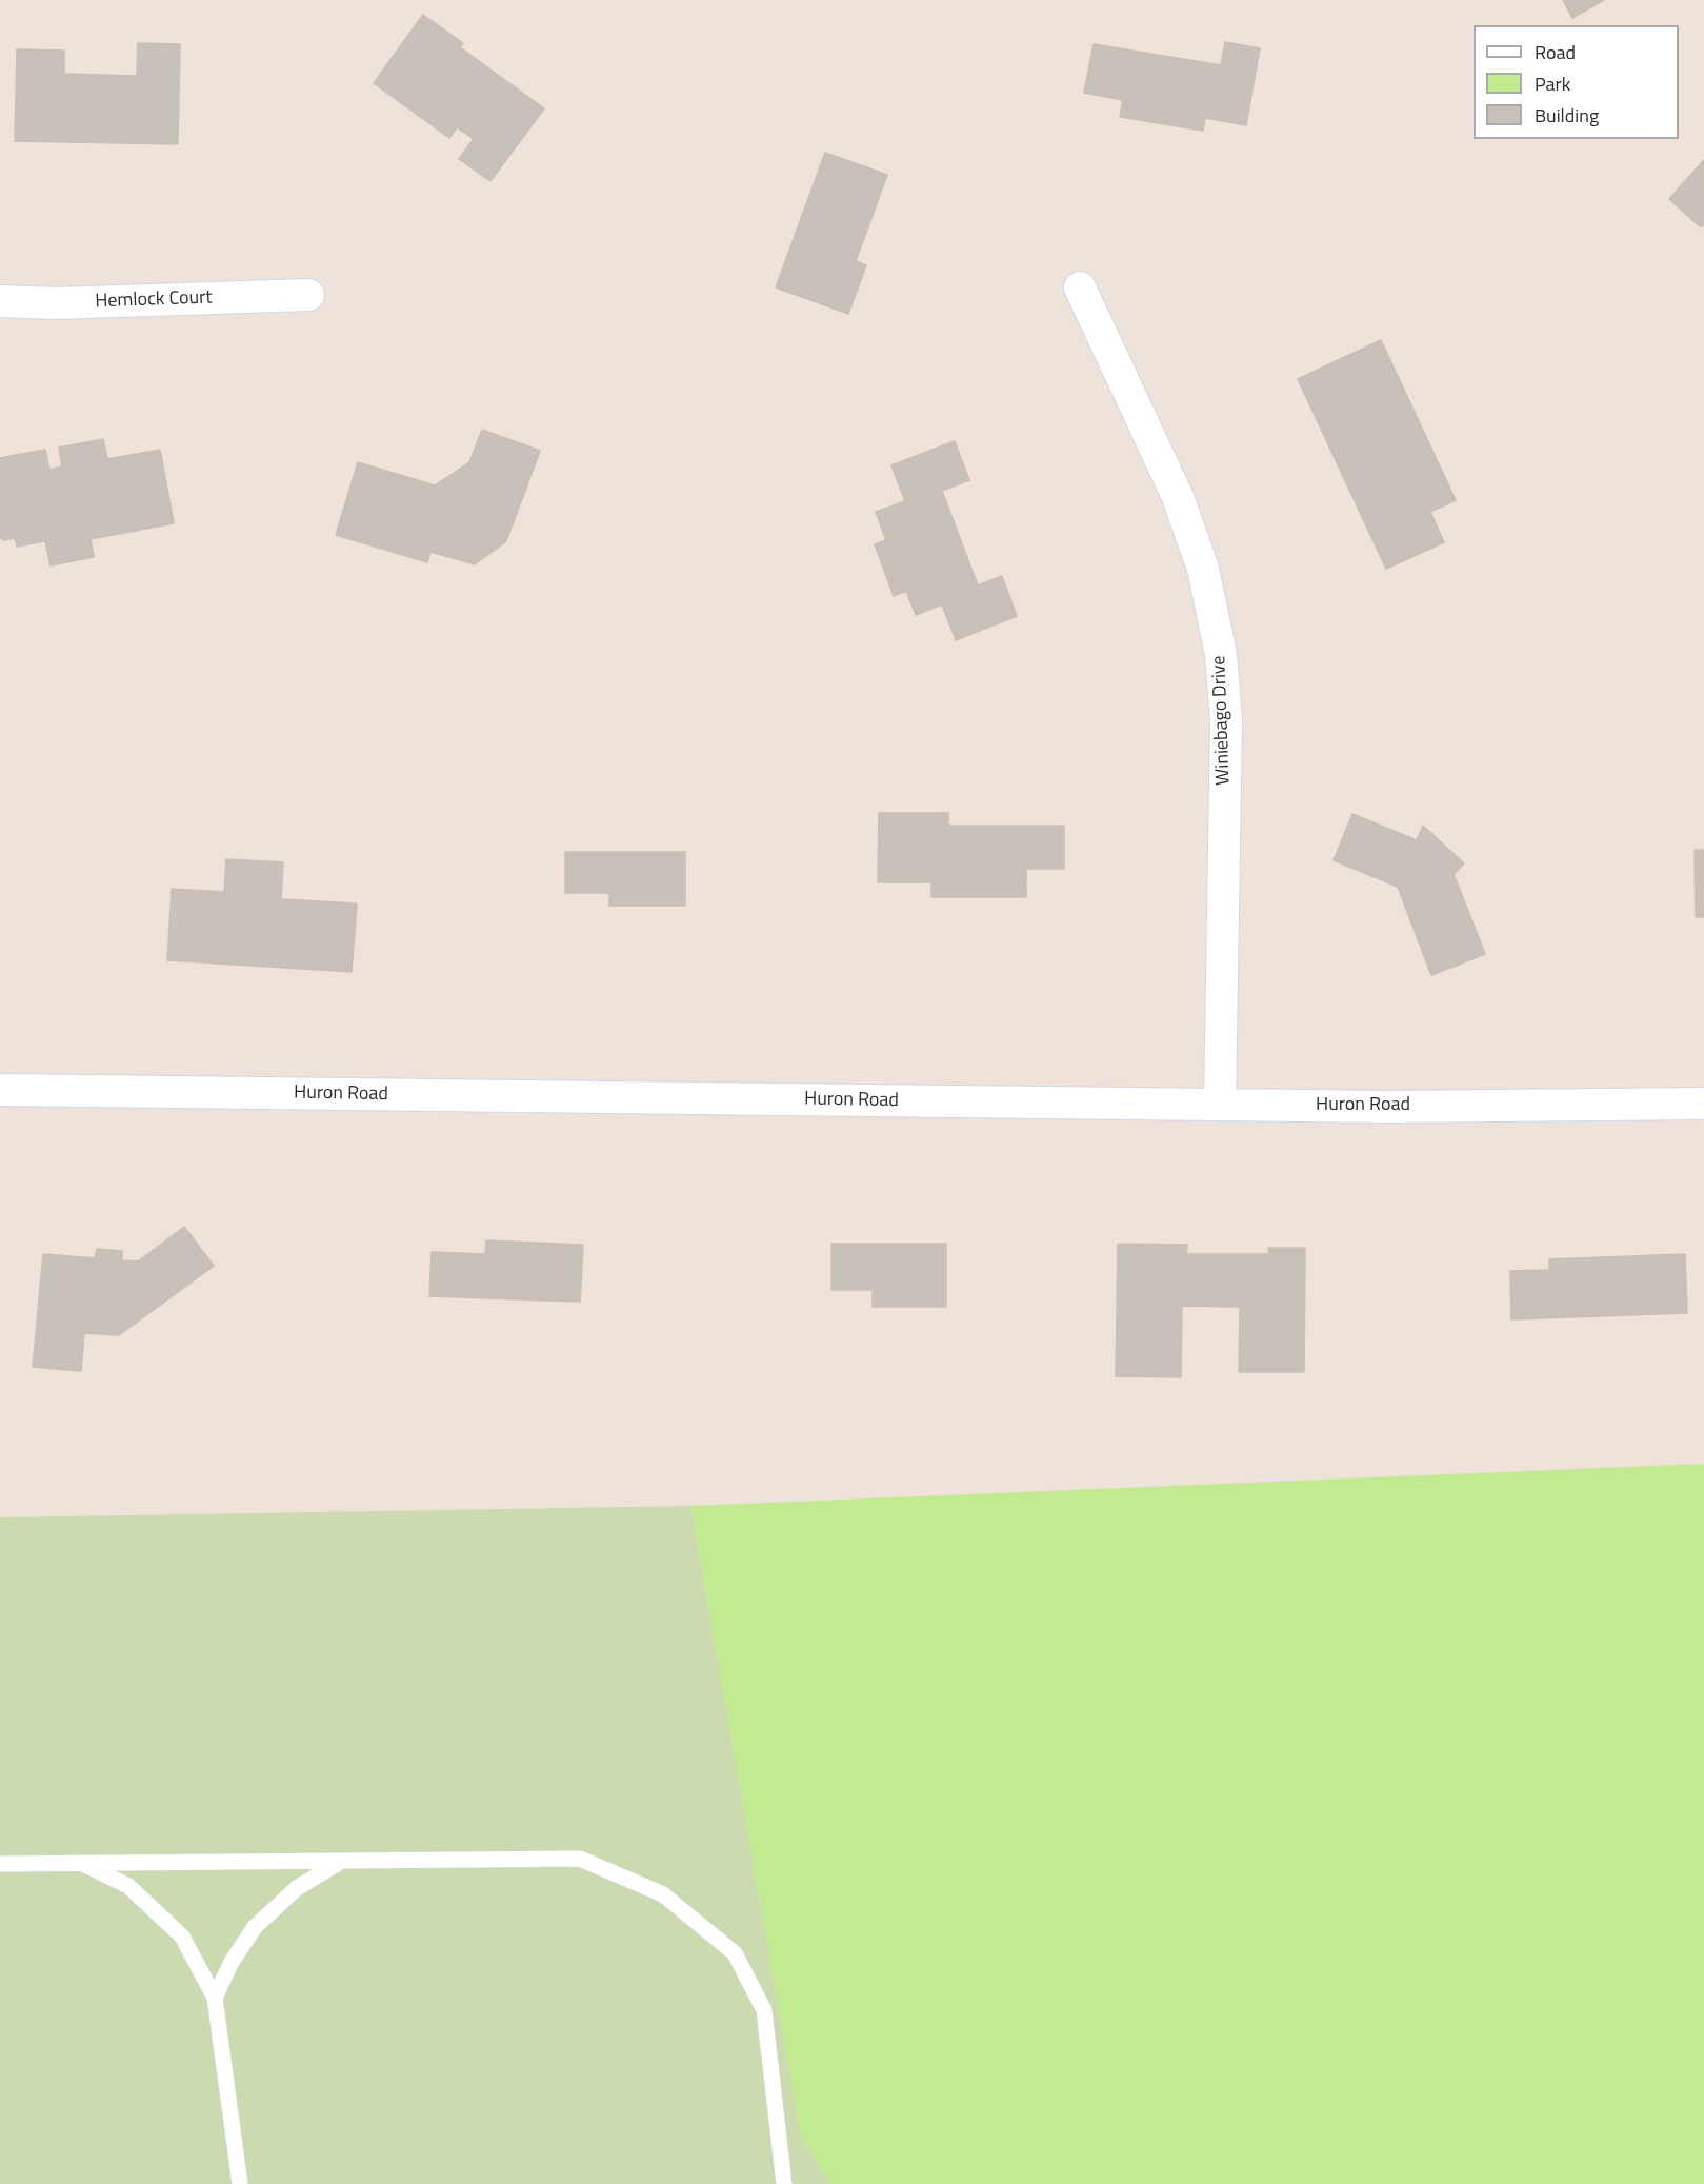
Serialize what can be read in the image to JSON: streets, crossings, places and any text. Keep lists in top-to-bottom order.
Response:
{
  "streets": {
    "street": ["Hemlock Court", "Winiebago Drive", "Huron Road"]
  },
  "crossings": [
    ["Winiebago Drive", "Huron Road"]
  ],
  "legend": ["Road", "Park", "Building"]
}
